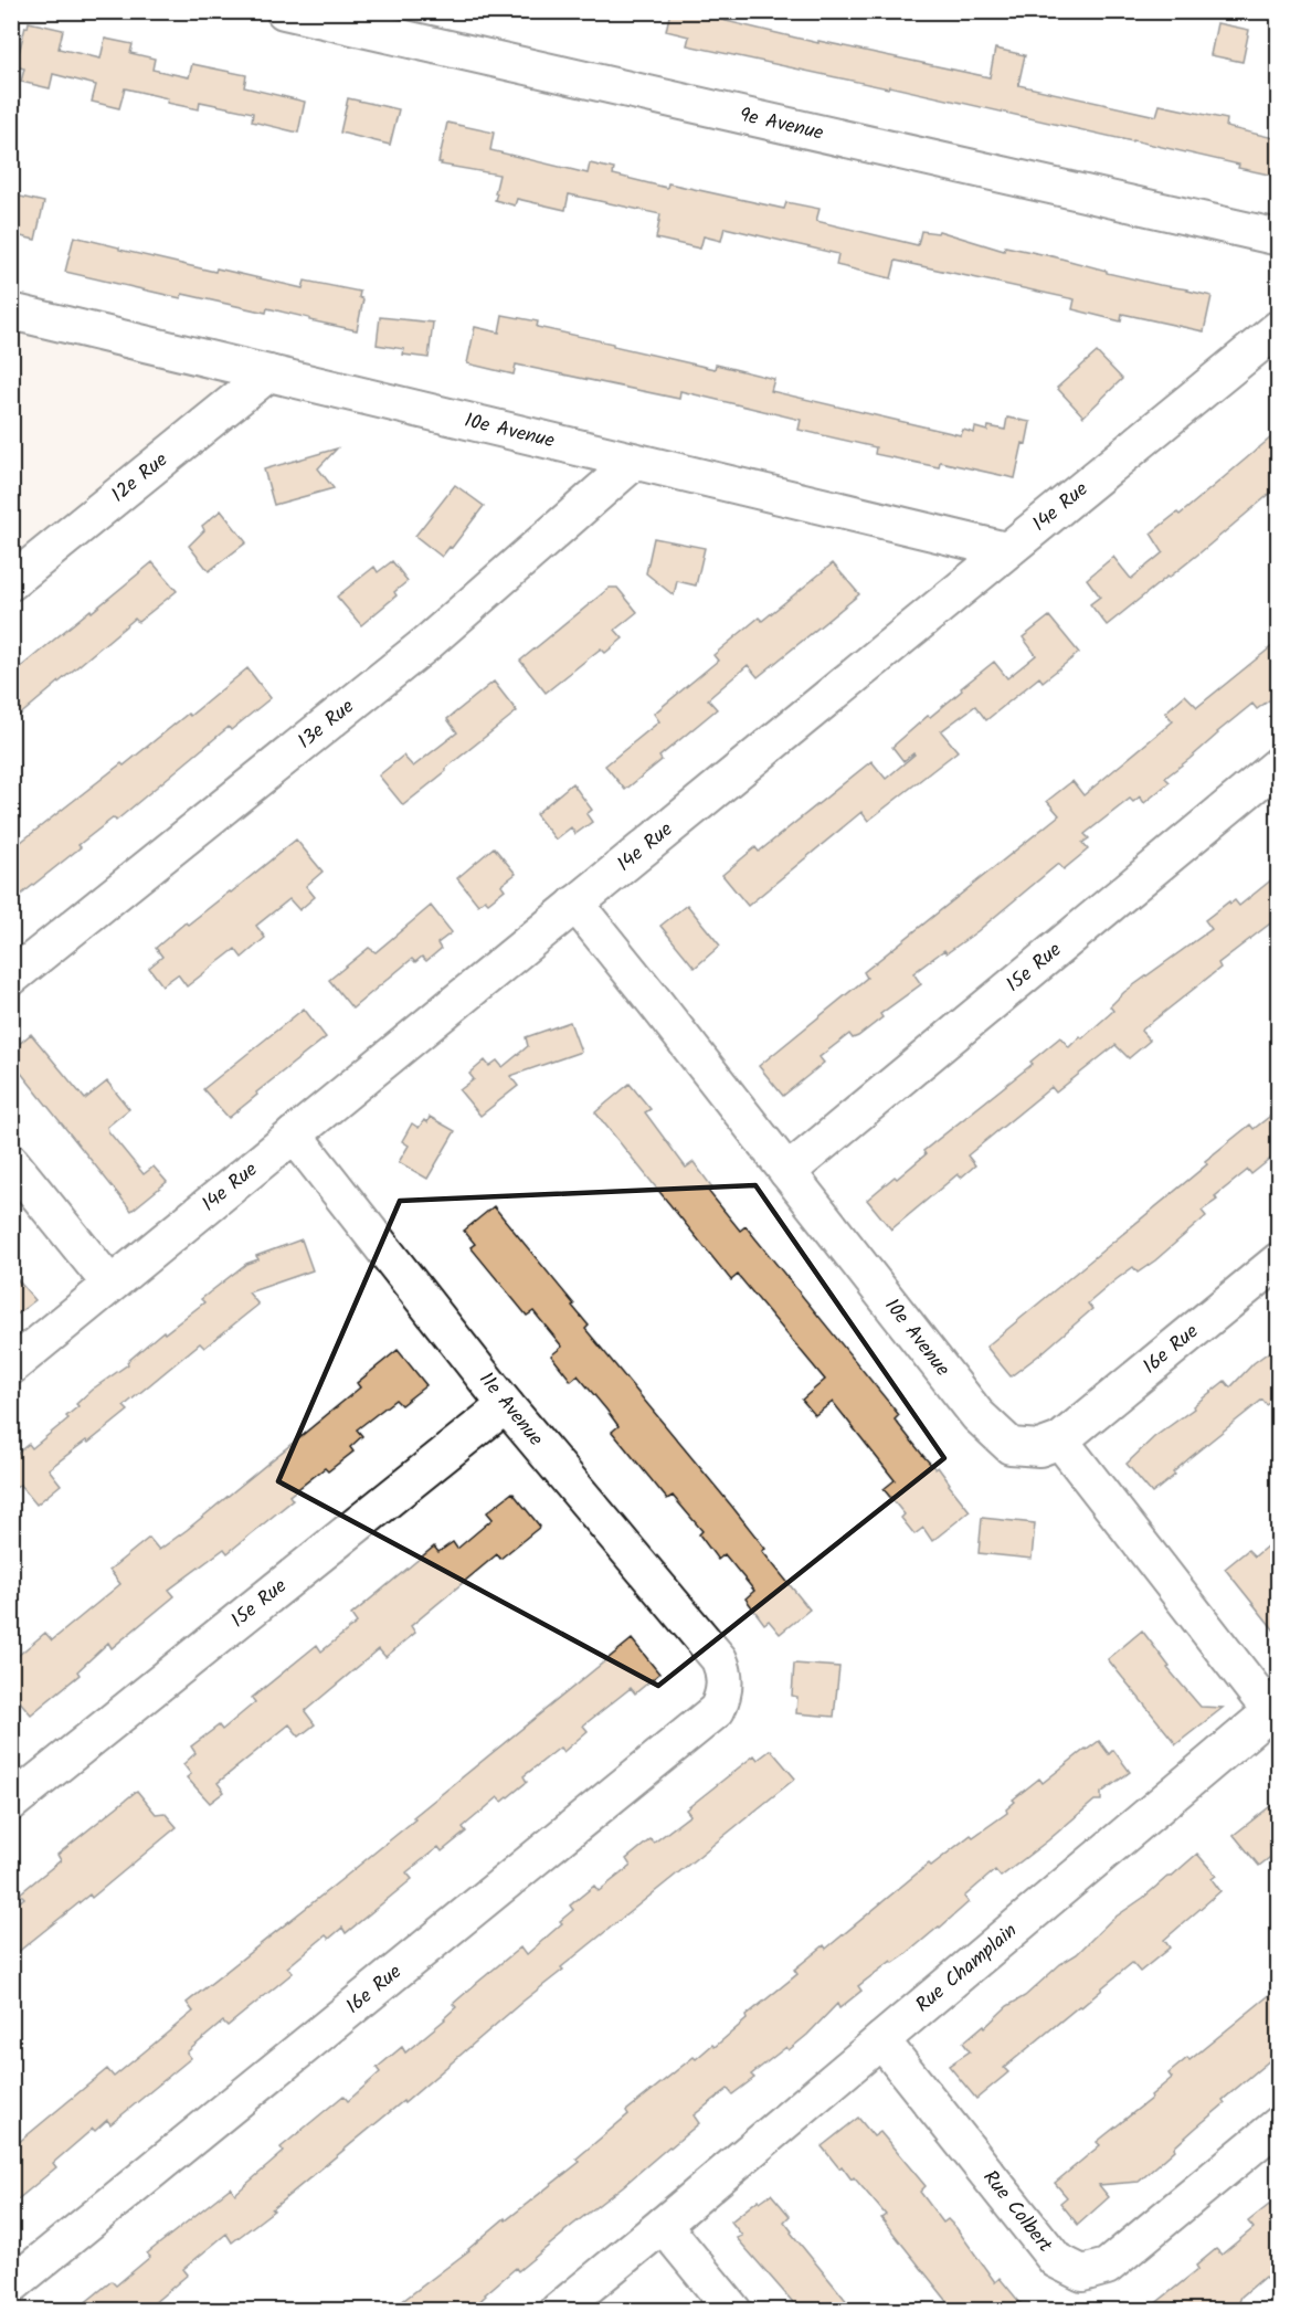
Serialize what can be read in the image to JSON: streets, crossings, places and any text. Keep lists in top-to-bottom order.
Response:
{
  "streets": {
    "street": [
      "9e Avenue",
      "10e Avenue",
      "12e Rue",
      "14e Rue",
      "13e Rue",
      "15e Rue",
      "16e Rue",
      "11e Avenue",
      "Rue Champlain",
      "Rue Colbert"
    ]
  },
  "crossings": [
    ["10e Avenue", "12e Rue"],
    ["10e Avenue", "14e Rue"],
    ["10e Avenue", "13e Rue"],
    ["10e Avenue", "15e Rue"],
    ["10e Avenue", "16e Rue"],
    ["14e Rue", "11e Avenue"],
    ["15e Rue", "11e Avenue"],
    ["16e Rue", "11e Avenue"],
    ["Rue Champlain", "Rue Colbert"]
  ]
}
